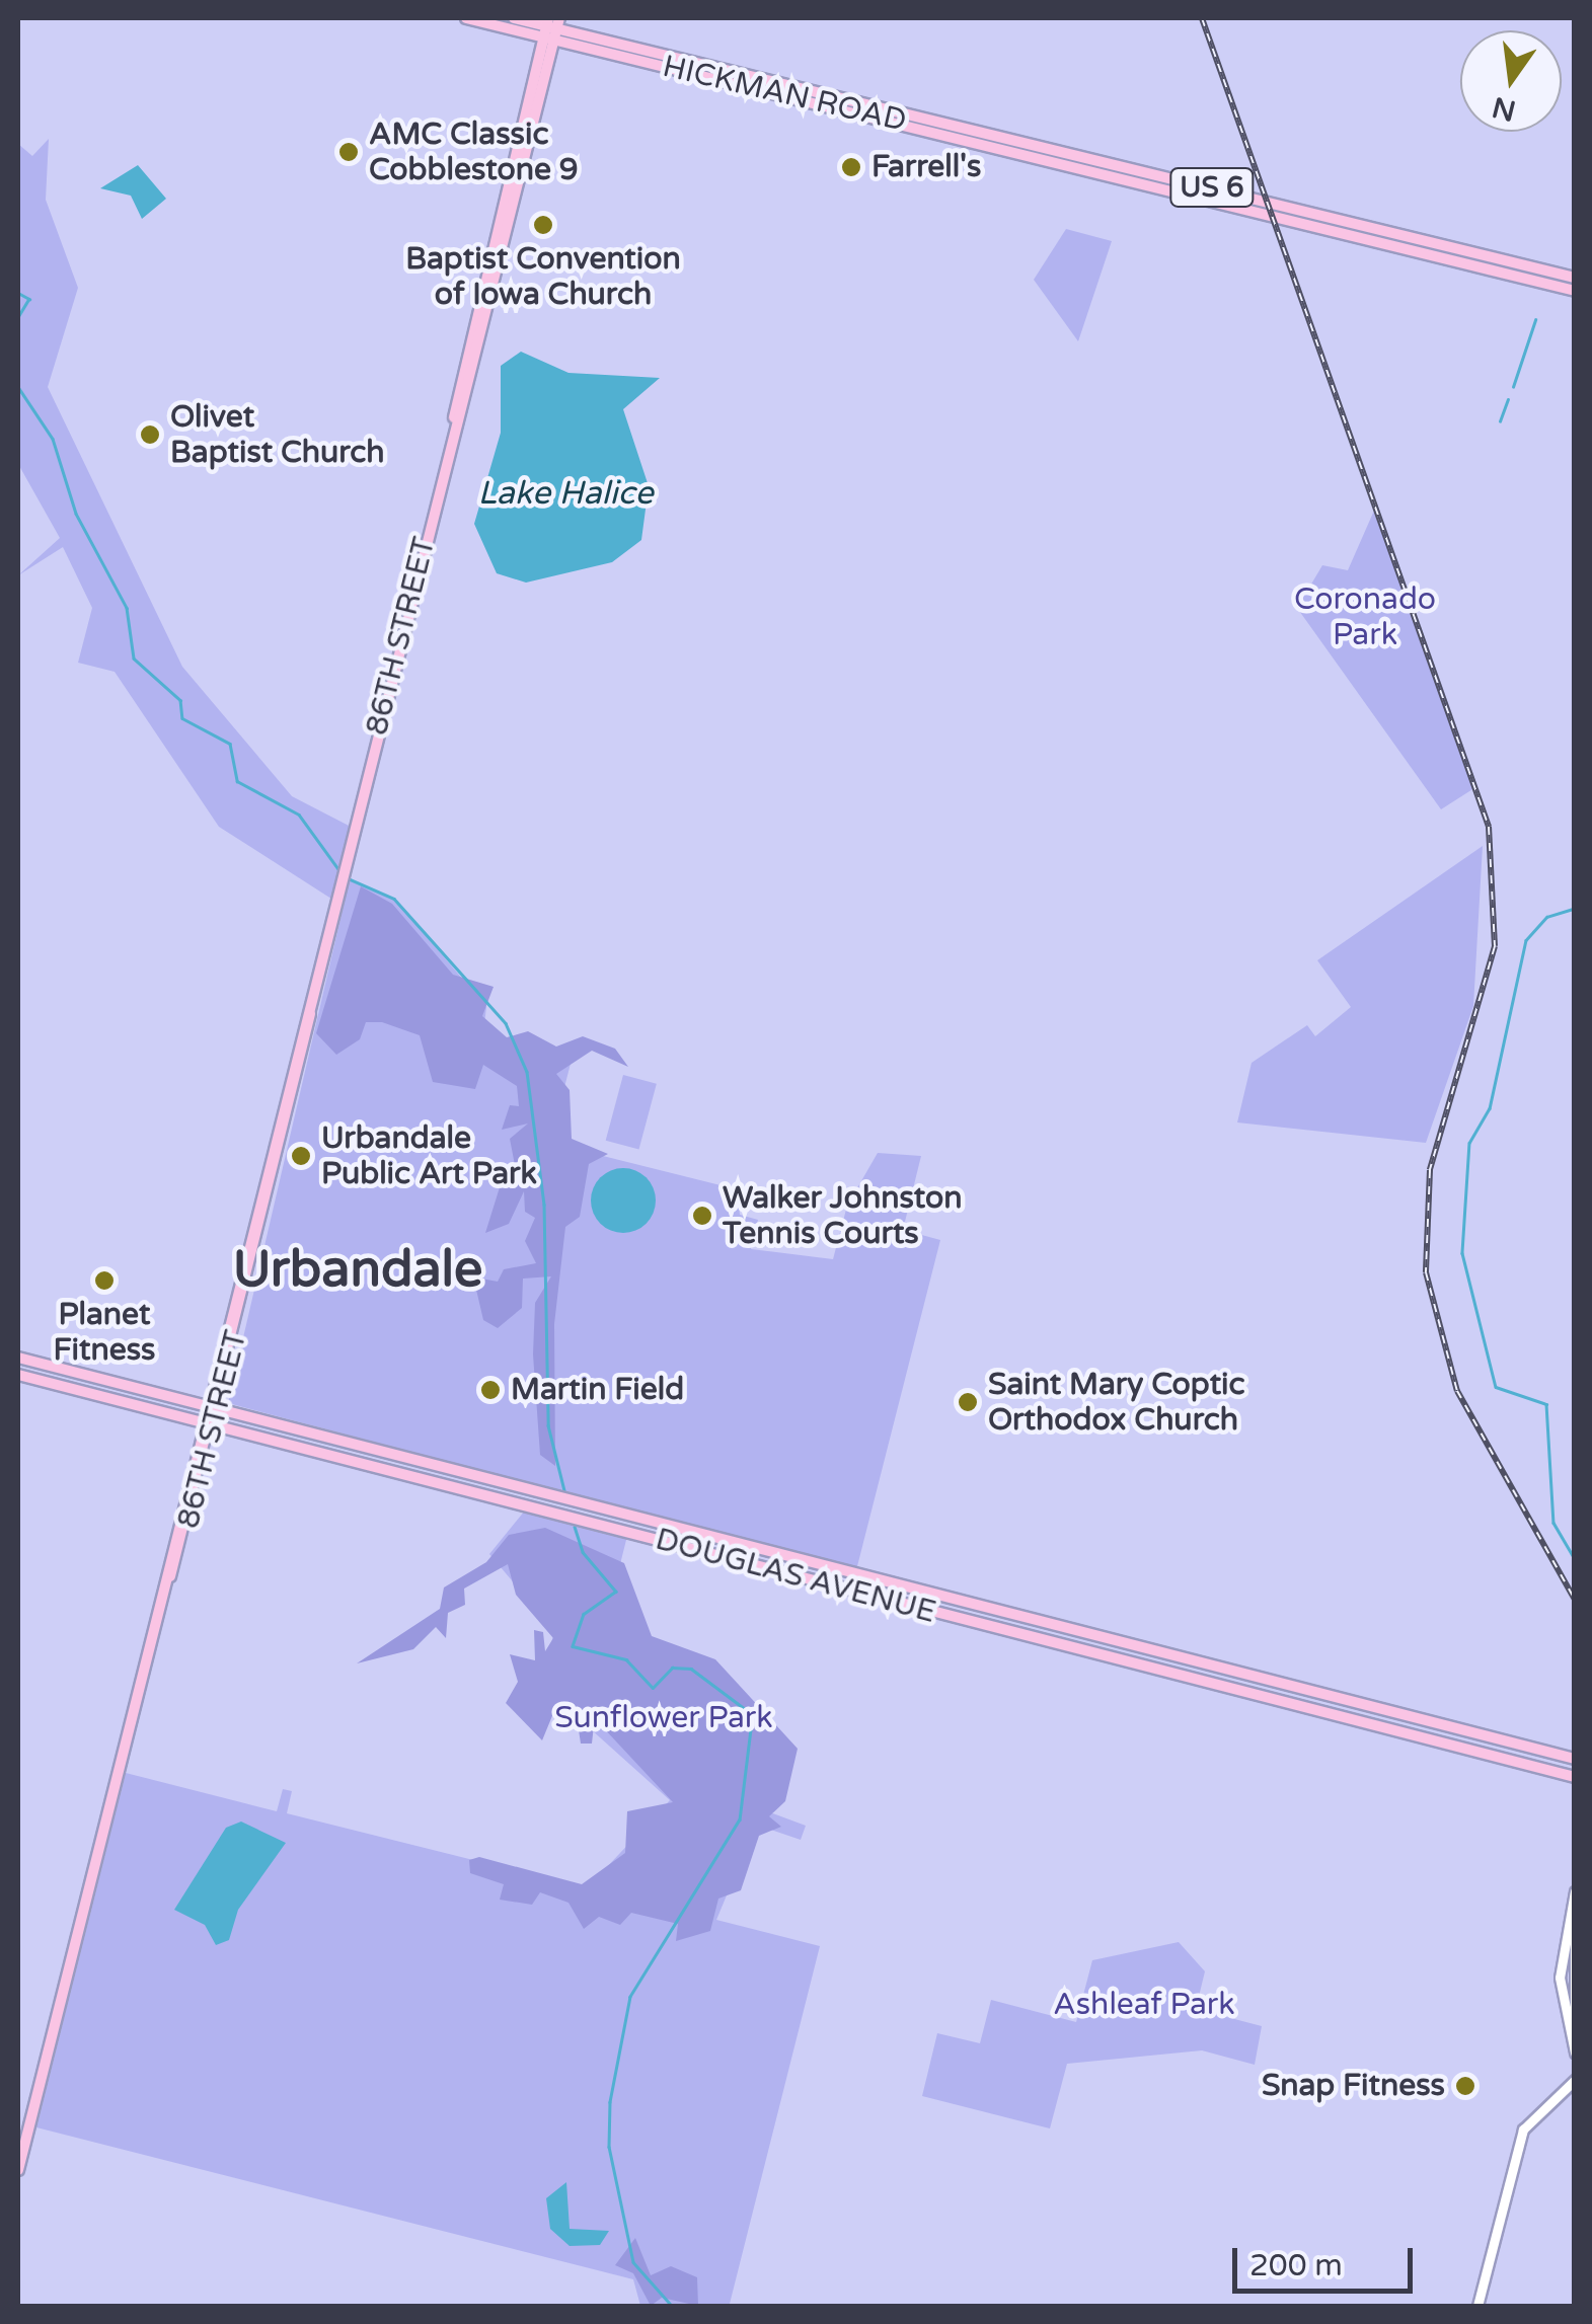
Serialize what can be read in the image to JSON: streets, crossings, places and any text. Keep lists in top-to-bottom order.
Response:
{
  "streets": {
    "main road": [
      "HICKMAN ROAD",
      "US 6",
      "86TH STREET",
      "DOUGLAS AVENUE"
    ]
  },
  "crossings": [
    ["HICKMAN ROAD", "86TH STREET"],
    ["86TH STREET", "DOUGLAS AVENUE"]
  ],
  "districts": ["Urbandale"],
  "water": ["Lake Halice"],
  "parks": ["Coronado Park", "Sunflower Park", "Ashleaf Park"],
  "places": [
    "AMC Classic Cobblestone 9",
    "Farrell's",
    "Baptist Convention of Iowa Church",
    "Olivet Baptist Church",
    "Urbandale Public Art Park",
    "Walker Johnston Tennis Courts",
    "Planet Fitness",
    "Martin Field",
    "Saint Mary Coptic Orthodox Church",
    "Snap Fitness"
  ],
  "scale_bar": "200 m",
  "north": "bottom"
}
